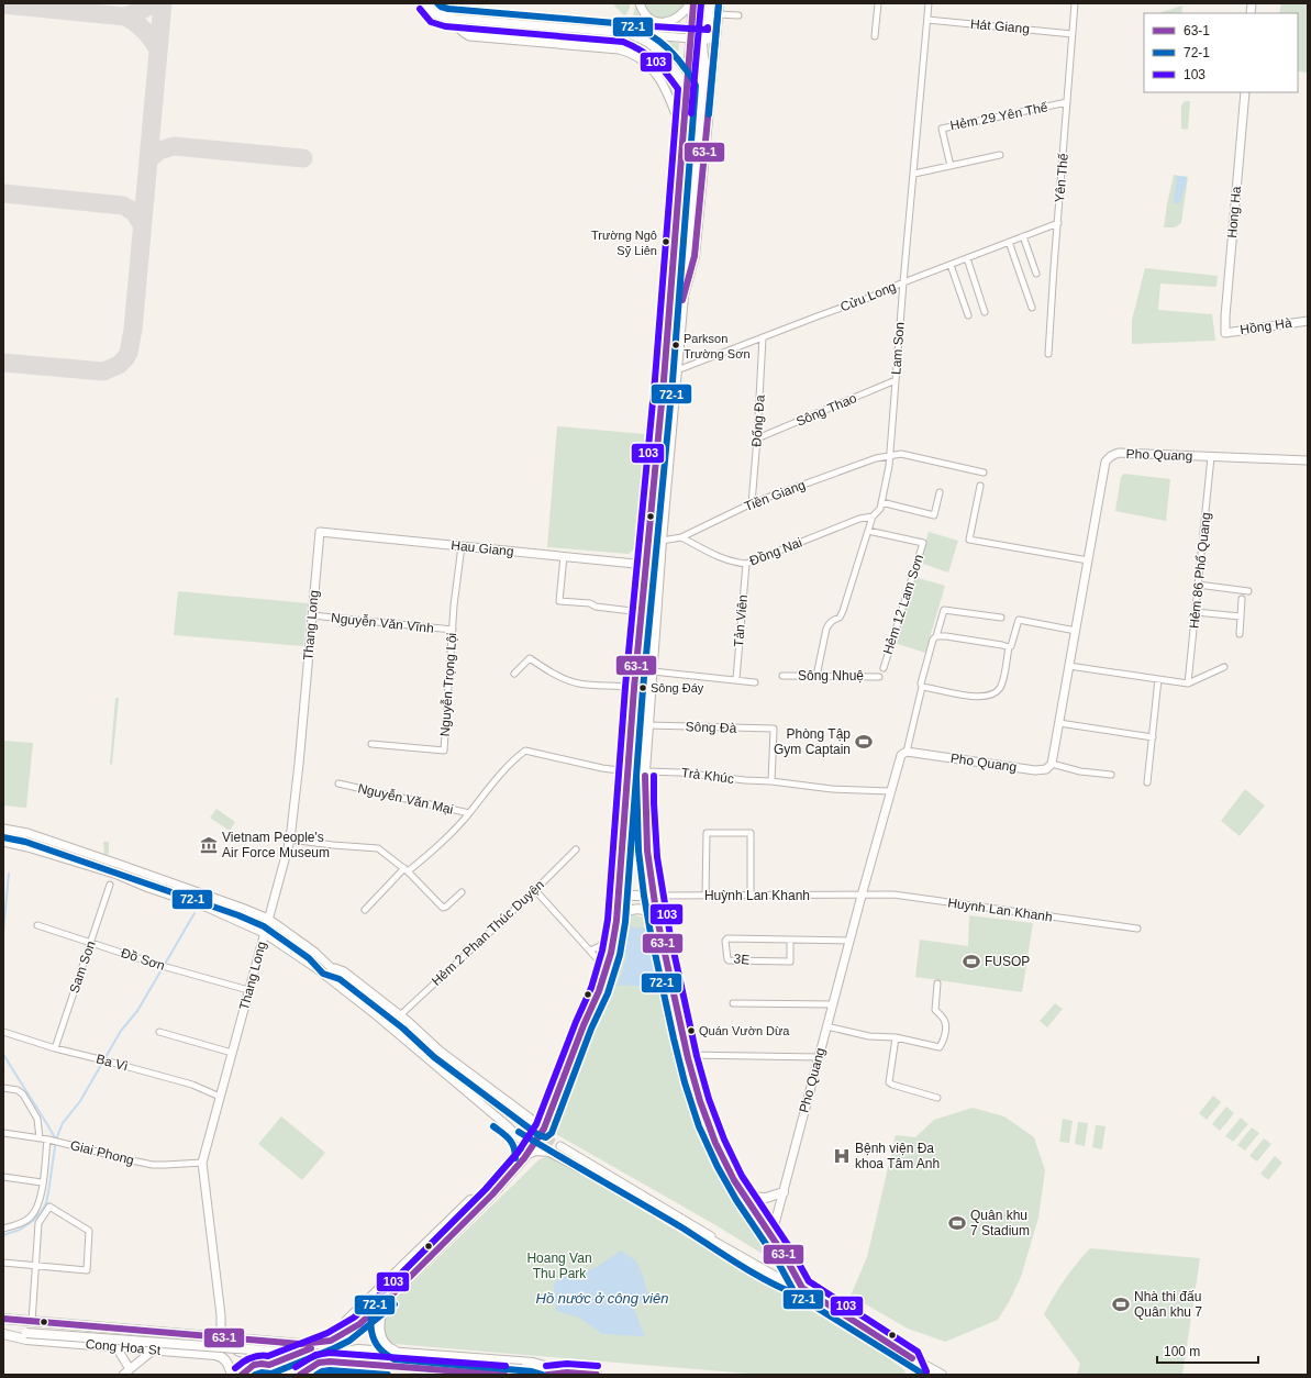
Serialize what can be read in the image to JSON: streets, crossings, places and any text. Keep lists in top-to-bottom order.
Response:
{
  "streets": {
    "main road": [
      "Hồng Hà",
      "Pho Quang",
      "Hau Giang",
      "Thang Long",
      "Cong Hoa St"
    ],
    "street": [
      "Hát Giang",
      "Hẻm 29 Yên Thế",
      "Yên Thế",
      "Cửu Long",
      "Lam Son",
      "Sông Thao",
      "Đống Đa",
      "Tiền Giang",
      "Đồng Nai",
      "Hẻm 86 Phổ Quang",
      "Hẻm 12 Lam Sơn",
      "Tản Viên",
      "Nguyễn Văn Vĩnh",
      "Sông Nhuệ",
      "Nguyễn Trọng Lội",
      "Sông Đà",
      "Trà Khúc",
      "Nguyễn Văn Mại",
      "Huỳnh Lan Khanh",
      "Huynh Lan Khanh",
      "Hẻm 2 Phan Thúc Duyện",
      "Đồ Sơn",
      "3E",
      "Sam Son",
      "Ba Vì",
      "Giai Phong"
    ]
  },
  "crossings": [
    ["Hát Giang", "Yên Thế"],
    ["Hát Giang", "Lam Son"],
    ["Hẻm 29 Yên Thế", "Yên Thế"],
    ["Yên Thế", "Cửu Long"],
    ["Cửu Long", "Lam Son"],
    ["Cửu Long", "Đống Đa"],
    ["Lam Son", "Sông Thao"],
    ["Lam Son", "Tiền Giang"],
    ["Lam Son", "Đồng Nai"],
    ["Lam Son", "Hẻm 12 Lam Sơn"],
    ["Lam Son", "Sông Nhuệ"],
    ["Sông Thao", "Đống Đa"],
    ["Đống Đa", "Tiền Giang"],
    ["Pho Quang", "Hẻm 86 Phổ Quang"],
    ["Pho Quang", "Trà Khúc"],
    ["Pho Quang", "Huỳnh Lan Khanh"],
    ["Pho Quang", "Huynh Lan Khanh"],
    ["Pho Quang", "3E"],
    ["Tiền Giang", "Đồng Nai"],
    ["Hau Giang", "Thang Long"],
    ["Hau Giang", "Nguyễn Trọng Lội"],
    ["Đồng Nai", "Tản Viên"],
    ["Nguyễn Văn Vĩnh", "Thang Long"],
    ["Nguyễn Văn Vĩnh", "Nguyễn Trọng Lội"],
    ["Thang Long", "Đồ Sơn"],
    ["Thang Long", "Ba Vì"],
    ["Thang Long", "Giai Phong"],
    ["Thang Long", "Cong Hoa St"],
    ["Sông Đà", "Trà Khúc"],
    ["Huỳnh Lan Khanh", "Huynh Lan Khanh"],
    ["Đồ Sơn", "Sam Son"],
    ["Sam Son", "Ba Vì"]
  ],
  "water": ["Hồ nước ở công viên"],
  "parks": ["Hoang Van Thu Park"],
  "places": {
    "other": [
      "Trường Ngô Sỹ Liên",
      "Parkson Trường Sơn",
      "Sông Đáy",
      "Quán Vườn Dừa"
    ],
    "sports": [
      "Phòng Tập Gym Captain",
      "FUSOP",
      "Quân khu 7 Stadium",
      "Nhà thi đấu Quân khu 7"
    ],
    "museum": ["Vietnam People's Air Force Museum"],
    "hospital": ["Bệnh viện Đa khoa Tâm Anh"]
  },
  "lines": ["transit line 63-1", "transit line 72-1", "transit line 103"],
  "legend": ["63-1", "72-1", "103"],
  "scale_bar": "100 m"
}
